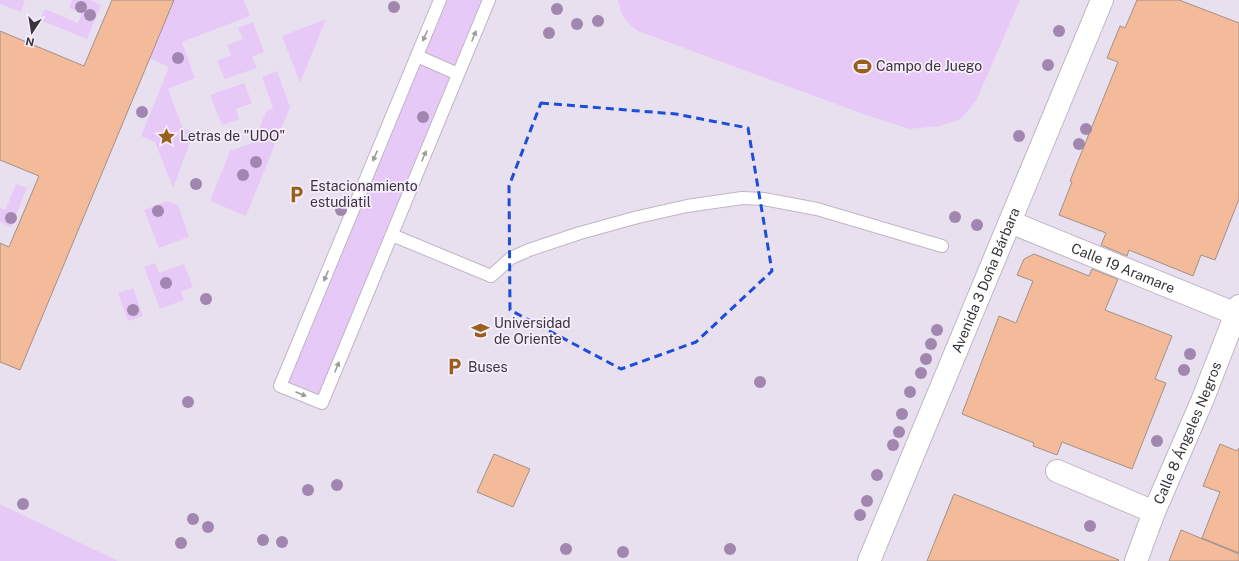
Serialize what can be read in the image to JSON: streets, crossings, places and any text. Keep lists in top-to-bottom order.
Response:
{
  "streets": {
    "street": ["Calle 19 Aramare", "Avenida 3 Doña Bárbara", "Calle 8 Ángeles Negros"]
  },
  "crossings": [
    ["Calle 19 Aramare", "Avenida 3 Doña Bárbara"],
    ["Calle 19 Aramare", "Calle 8 Ángeles Negros"]
  ],
  "places": {
    "sports": ["Campo de Juego"],
    "place": ["Letras de \"UDO\""],
    "parking": ["Estacionamiento estudiatil", "Buses"],
    "school or university": ["Universidad de Oriente"]
  },
  "north": "bottom"
}
